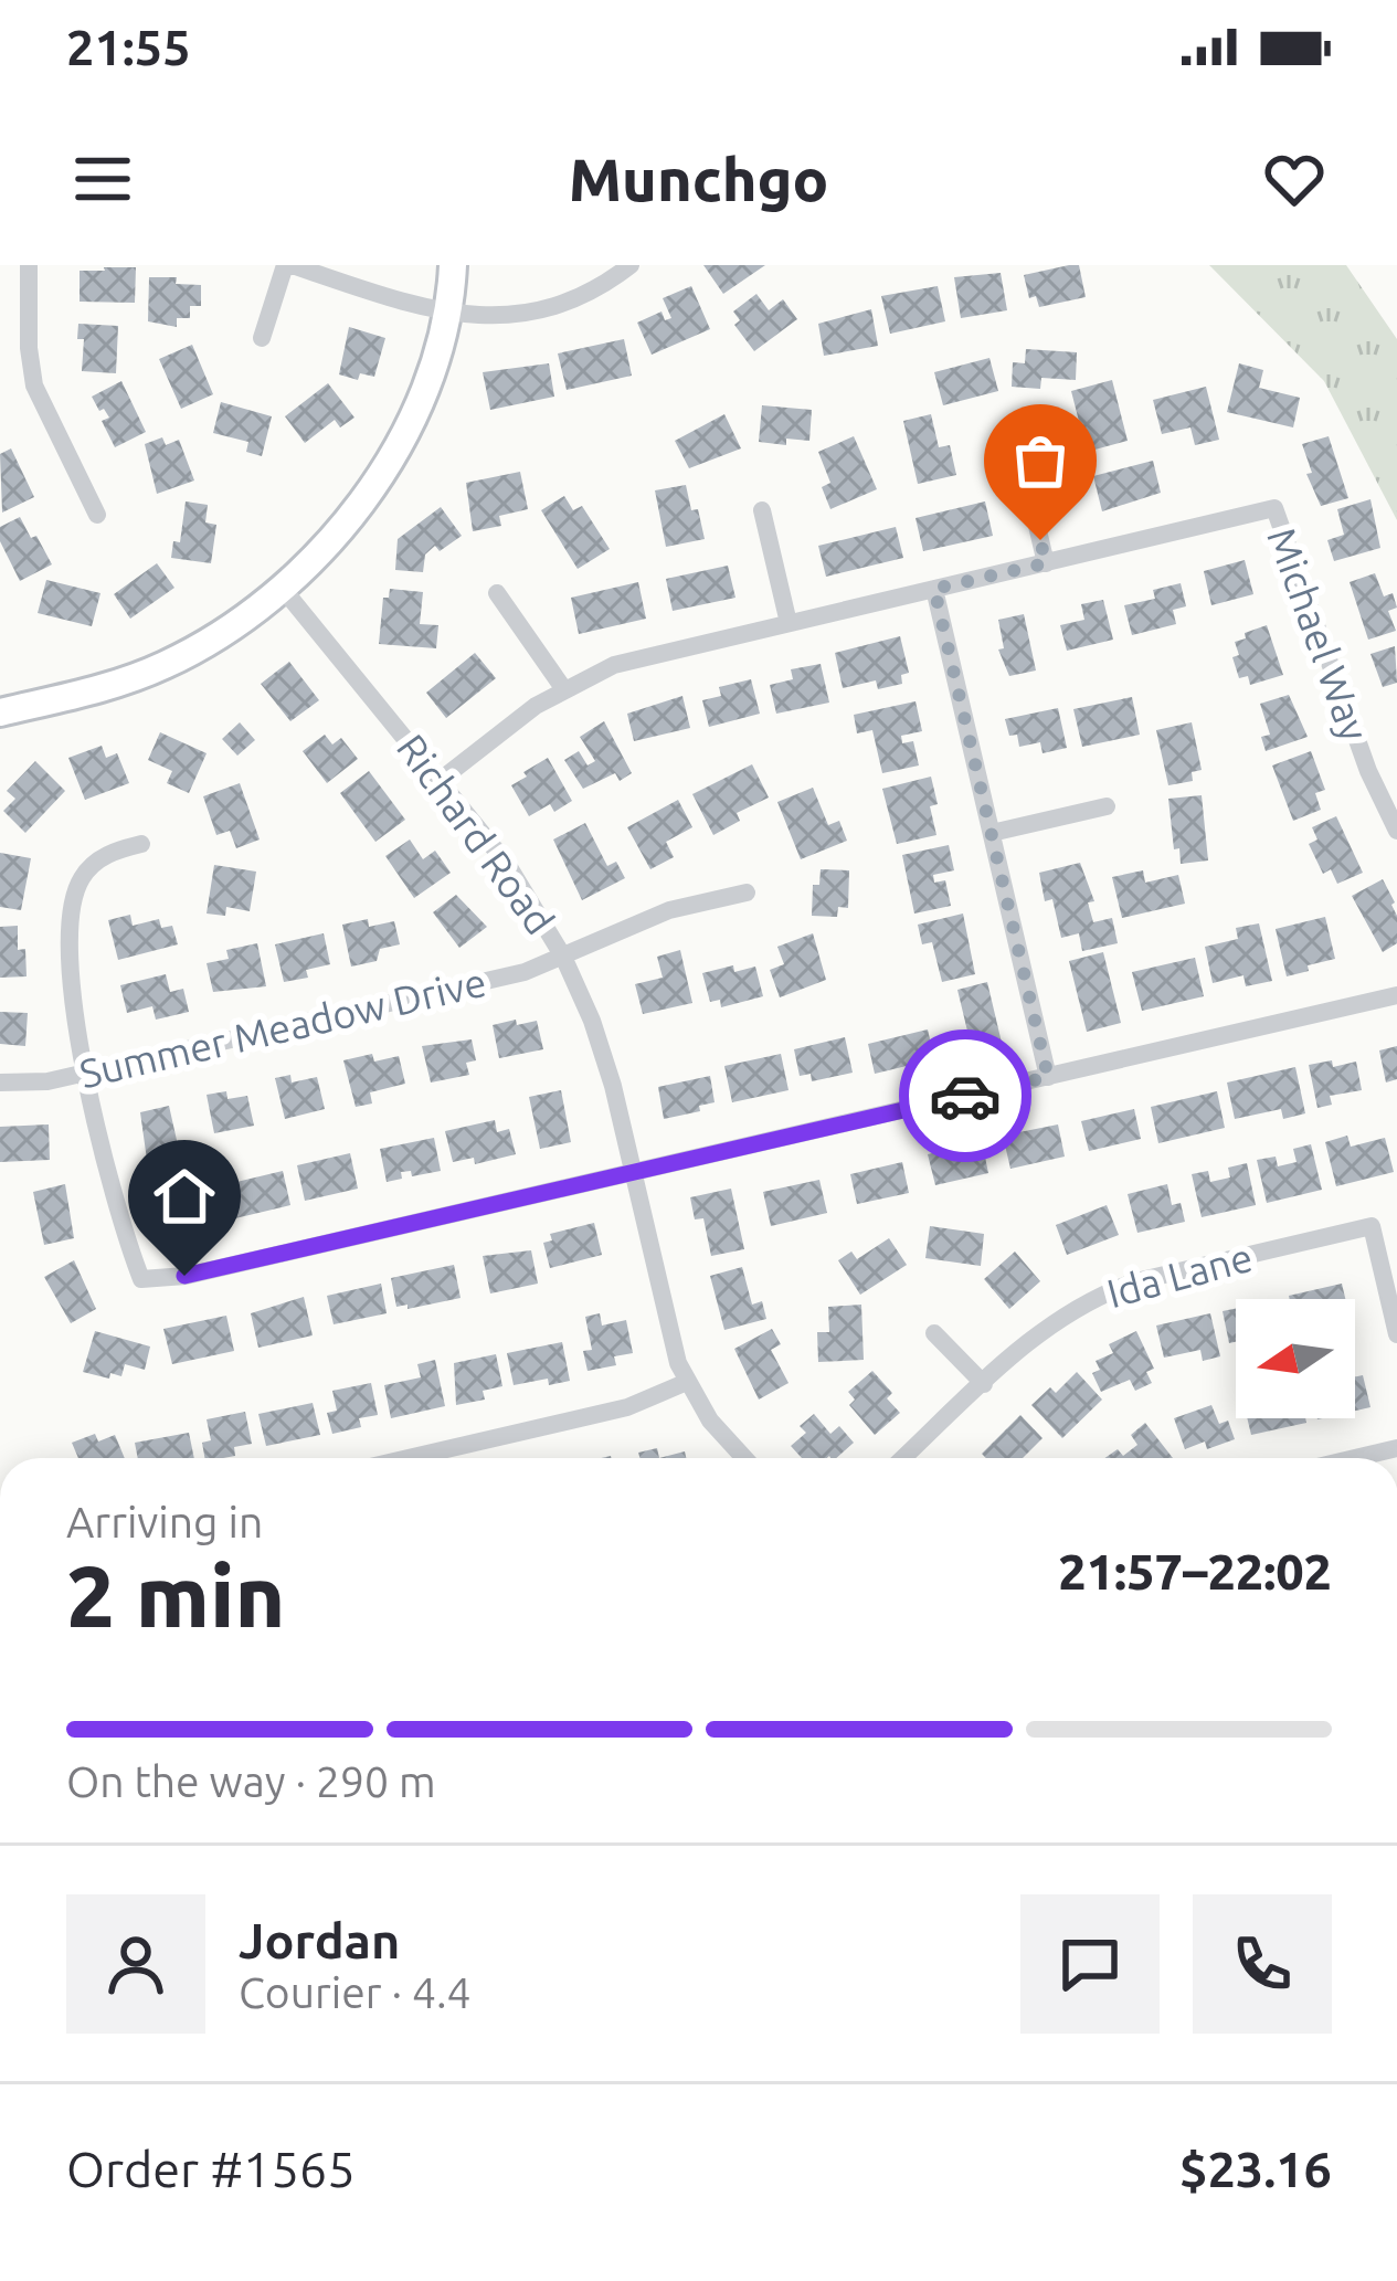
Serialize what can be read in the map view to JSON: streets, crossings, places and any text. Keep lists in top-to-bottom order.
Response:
{
  "streets": {
    "street": [
      "Michael Way",
      "Richard Road",
      "Summer Meadow Drive",
      "Ida Lane"
    ]
  },
  "crossings": [
    ["Richard Road", "Summer Meadow Drive"]
  ],
  "north": "left",
  "page": {
    "status": "21:55",
    "header": "Munchgo",
    "heading": ["2 min", "Arriving in", "21:57–22:02"],
    "panel": [
      "Jordan",
      "Courier · 4.4",
      "Order #1565",
      "$23.16"
    ],
    "bar": "On the way · 290 m"
  }
}
